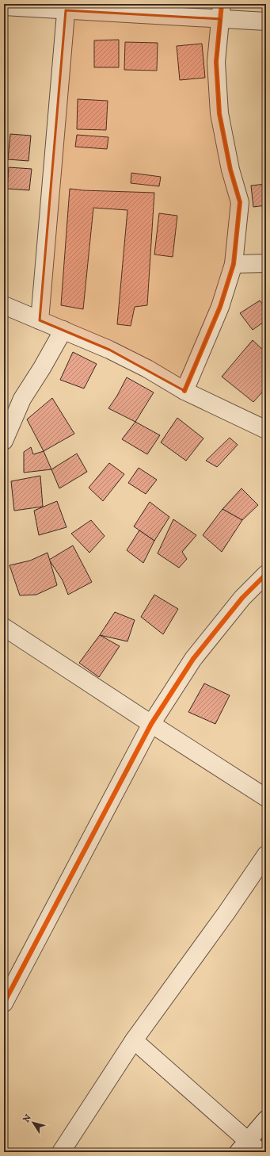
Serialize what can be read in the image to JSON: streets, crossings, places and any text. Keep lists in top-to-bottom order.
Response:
{
  "north": "top left"
}
